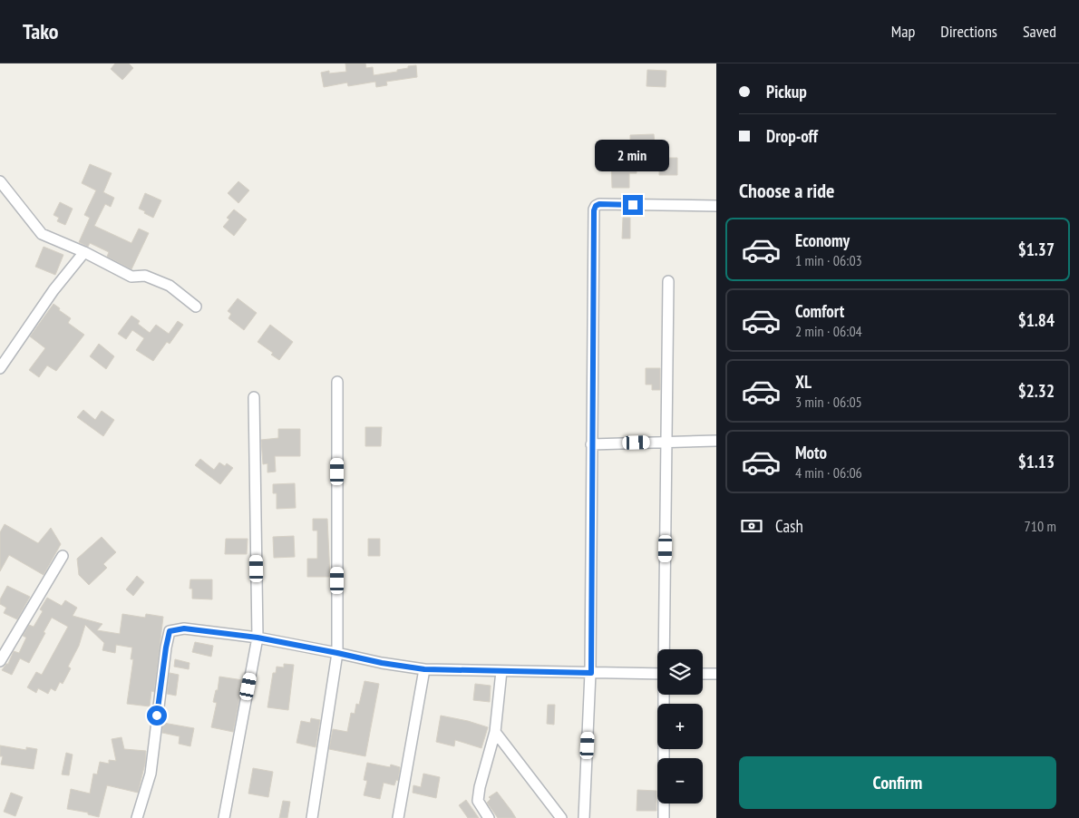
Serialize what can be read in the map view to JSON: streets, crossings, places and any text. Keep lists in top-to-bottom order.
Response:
{
  "page": {
    "header": "Tako",
    "nav": ["Map", "Directions", "Saved"],
    "banner": ["Pickup", "Drop-off"],
    "bubble": "2 min",
    "heading": "Choose a ride",
    "list": [
      {
        "name": "Economy",
        "note": "1 min · 06:03",
        "value": "$1.37"
      },
      {
        "name": "Comfort",
        "note": "2 min · 06:04",
        "value": "$1.84"
      },
      {
        "name": "XL",
        "note": "3 min · 06:05",
        "value": "$2.32"
      },
      {
        "name": "Moto",
        "note": "4 min · 06:06",
        "value": "$1.13"
      }
    ],
    "pay": ["Cash", "710 m"],
    "map_buttons": ["+", "−"],
    "buttons": "Confirm"
  }
}
